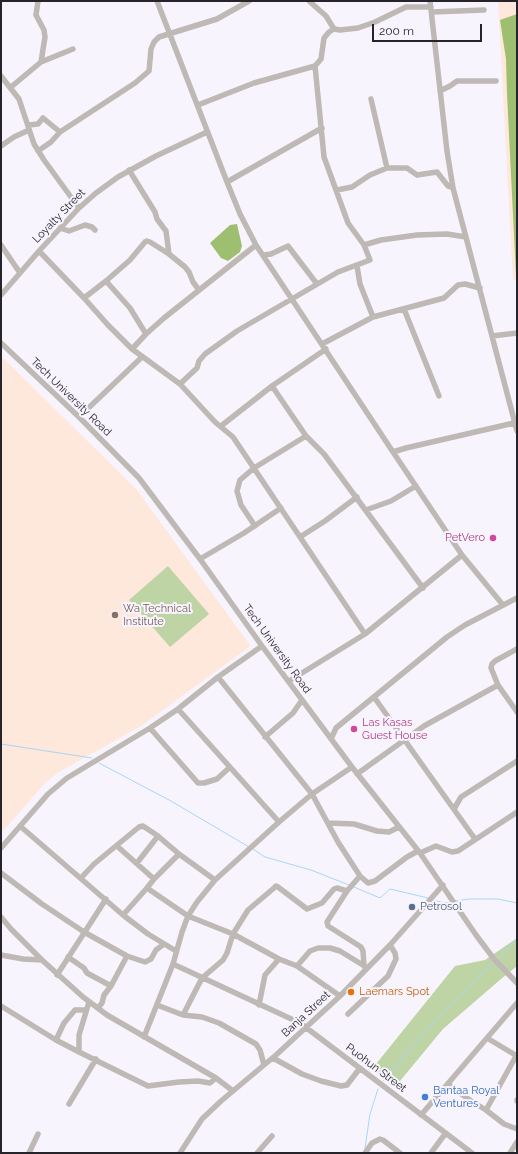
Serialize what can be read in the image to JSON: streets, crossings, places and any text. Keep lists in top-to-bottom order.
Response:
{
  "streets": {
    "street": [
      "Loyalty Street",
      "Tech University Road",
      "Banja Street",
      "Puohun Street"
    ]
  },
  "crossings": [
    ["Tech University Road", "Banja Street"],
    ["Banja Street", "Puohun Street"]
  ],
  "places": [
    "PetVero",
    "Wa Technical Institute",
    "Las Kasas Guest House",
    "Petrosol",
    "Laemars Spot",
    "Bantaa Royal Ventures"
  ],
  "scale_bar": "200 m"
}
